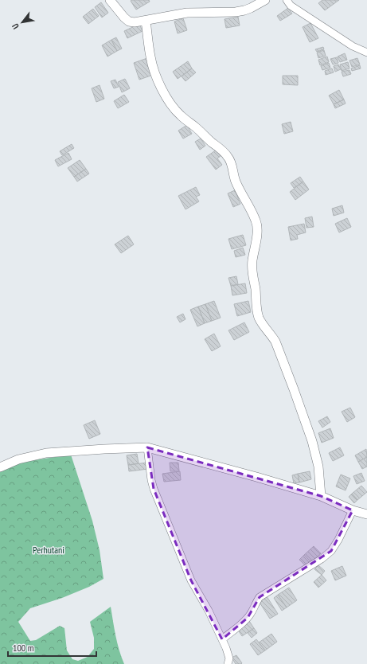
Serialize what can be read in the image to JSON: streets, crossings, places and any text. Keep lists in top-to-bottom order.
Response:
{
  "parks": ["Perhutani"],
  "scale_bar": "100 m",
  "north": "bottom left"
}
